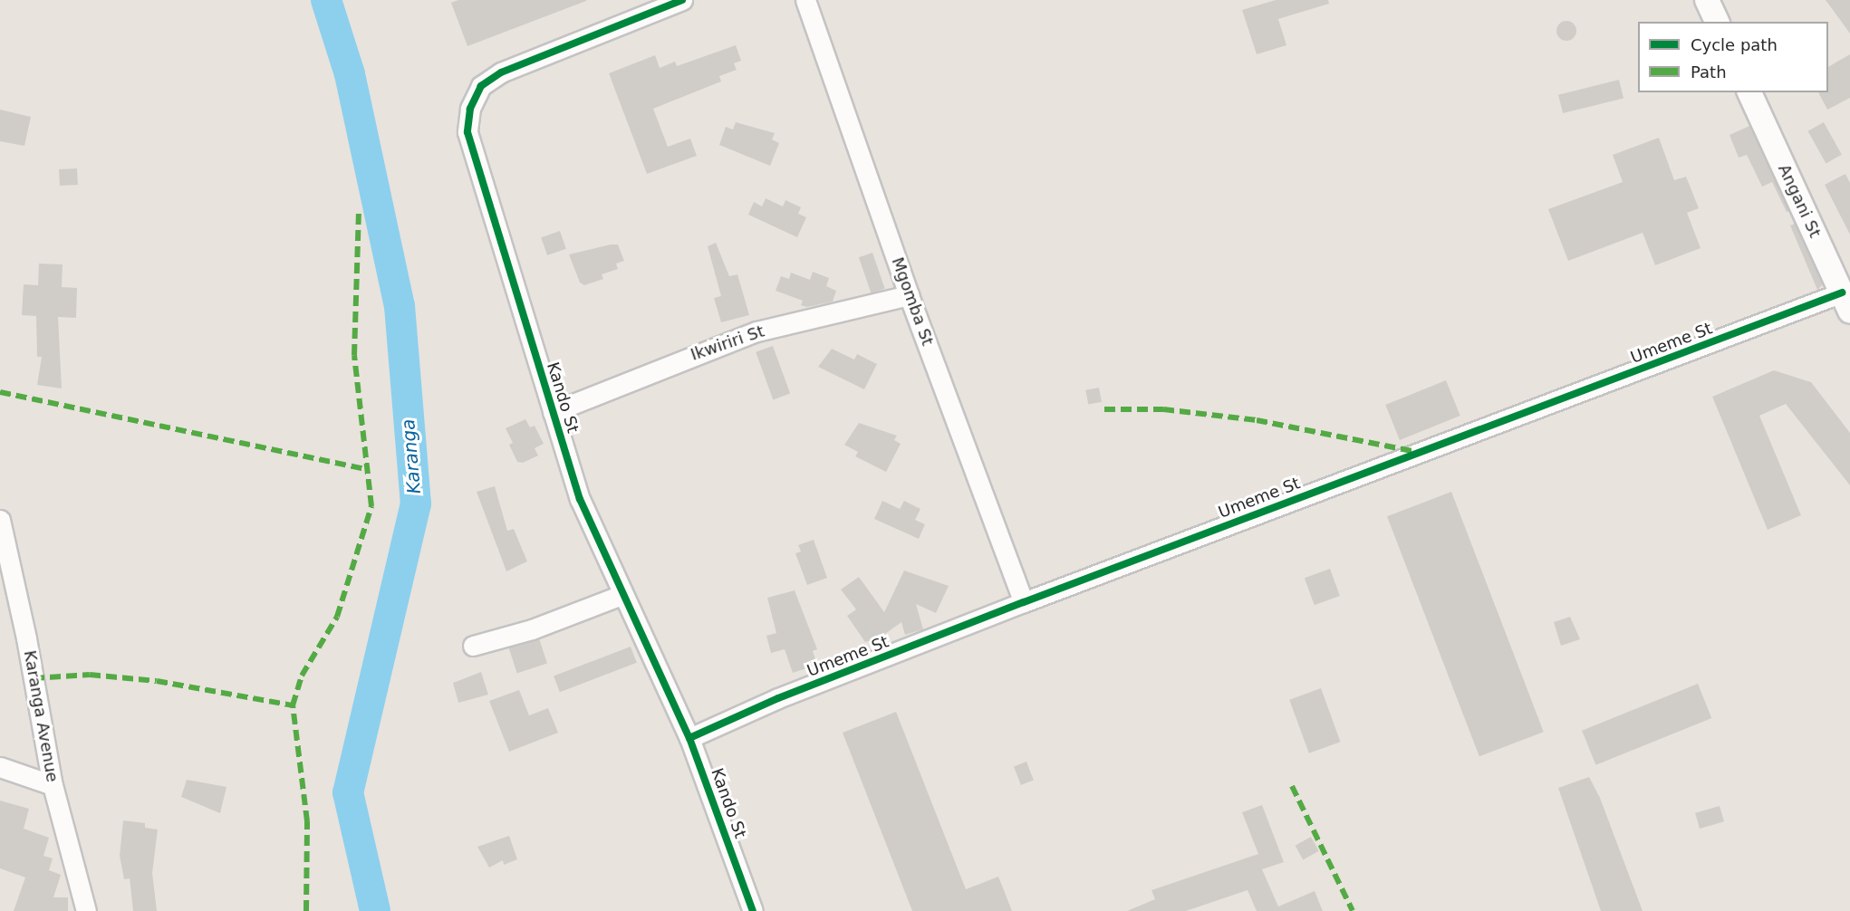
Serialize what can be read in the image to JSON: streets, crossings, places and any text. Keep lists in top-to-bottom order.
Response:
{
  "streets": {
    "street": [
      "Angani St",
      "Mgomba St",
      "Ikwiriri St",
      "Umeme St",
      "Kando St",
      "Karanga Avenue"
    ]
  },
  "crossings": [
    ["Angani St", "Umeme St"],
    ["Mgomba St", "Ikwiriri St"],
    ["Mgomba St", "Umeme St"],
    ["Ikwiriri St", "Kando St"],
    ["Umeme St", "Kando St"]
  ],
  "water": ["Karanga"],
  "legend": ["Cycle path", "Path"]
}
